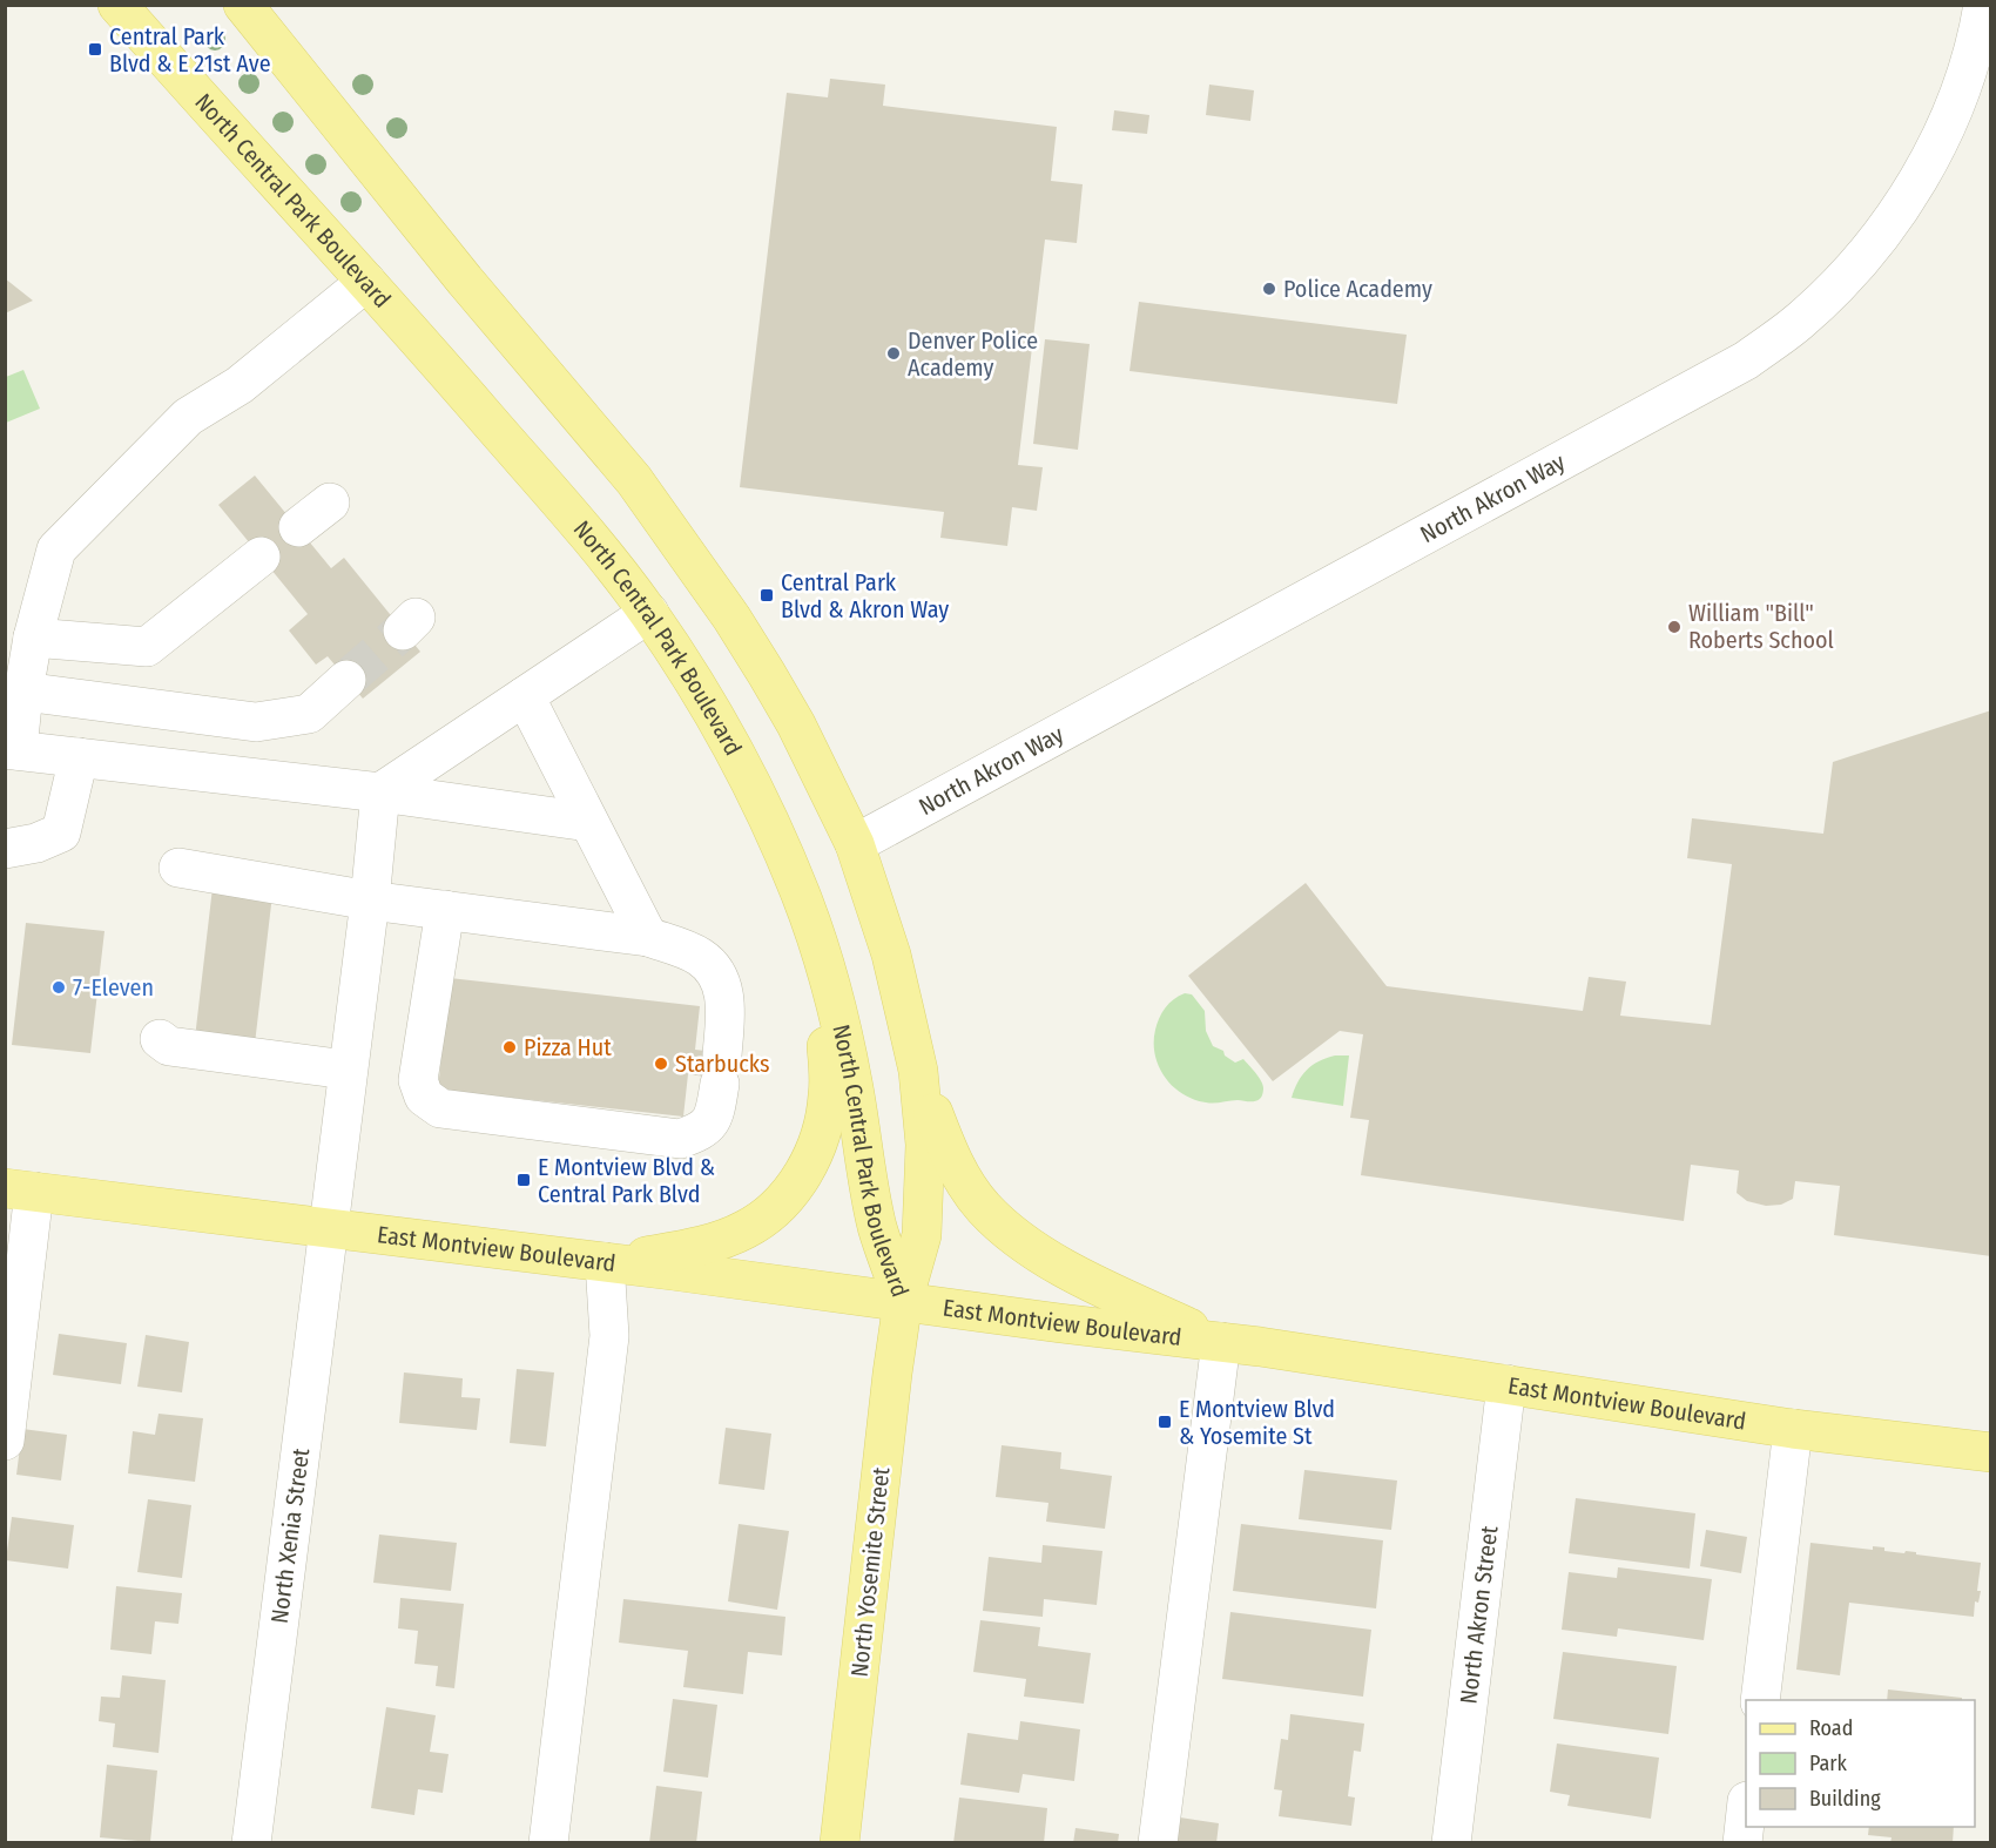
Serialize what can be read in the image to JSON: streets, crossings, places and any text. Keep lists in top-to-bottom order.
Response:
{
  "streets": {
    "main road": ["North Central Park Boulevard", "East Montview Boulevard", "North Yosemite Street"],
    "street": ["North Akron Way", "North Xenia Street", "North Akron Street"]
  },
  "crossings": [
    ["North Central Park Boulevard", "North Akron Way"],
    ["North Central Park Boulevard", "East Montview Boulevard"],
    ["North Central Park Boulevard", "North Yosemite Street"],
    ["East Montview Boulevard", "North Xenia Street"],
    ["East Montview Boulevard", "North Yosemite Street"],
    ["East Montview Boulevard", "North Akron Street"]
  ],
  "places": {
    "transit": [
      "Central Park Blvd & E 21st Ave",
      "Central Park Blvd & Akron Way",
      "E Montview Blvd & Central Park Blvd",
      "E Montview Blvd & Yosemite St"
    ],
    "other": [
      "Police Academy",
      "Denver Police Academy",
      "William \"Bill\" Roberts School",
      "7-Eleven",
      "Pizza Hut",
      "Starbucks"
    ]
  },
  "legend": ["Road", "Park", "Building"]
}
